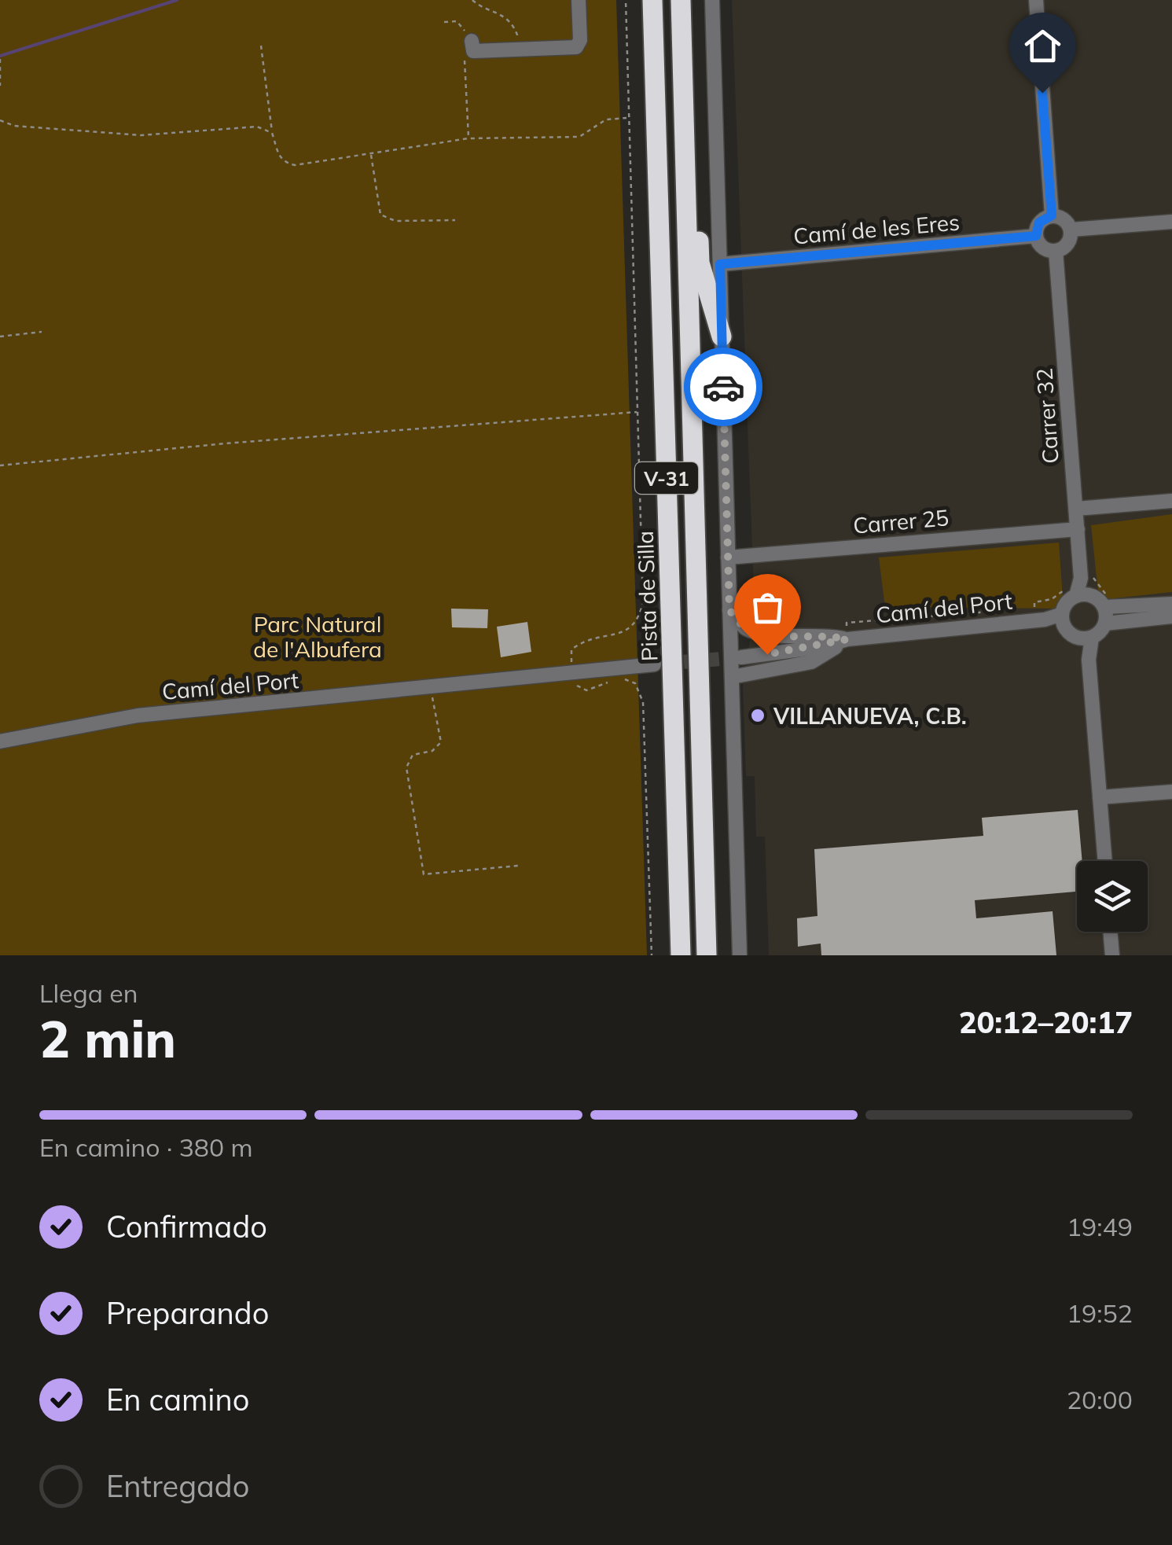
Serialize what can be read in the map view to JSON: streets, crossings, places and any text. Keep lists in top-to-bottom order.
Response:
{
  "streets": {
    "highway": ["V-31", "Pista de Silla"],
    "street": [
      "Camí de les Eres",
      "Carrer 32",
      "Carrer 25",
      "Camí del Port"
    ]
  },
  "crossings": [
    ["Camí de les Eres", "Carrer 32"],
    ["Carrer 32", "Carrer 25"],
    ["Carrer 32", "Camí del Port"]
  ],
  "parks": ["Parc Natural de l'Albufera"],
  "places": ["VILLANUEVA, C.B."],
  "page": {
    "heading": ["2 min", "Llega en", "20:12–20:17"],
    "bar": "En camino · 380 m",
    "list": [
      ["Confirmado", "19:49"],
      ["Preparando", "19:52"],
      ["En camino", "20:00"],
      "Entregado"
    ]
  }
}
